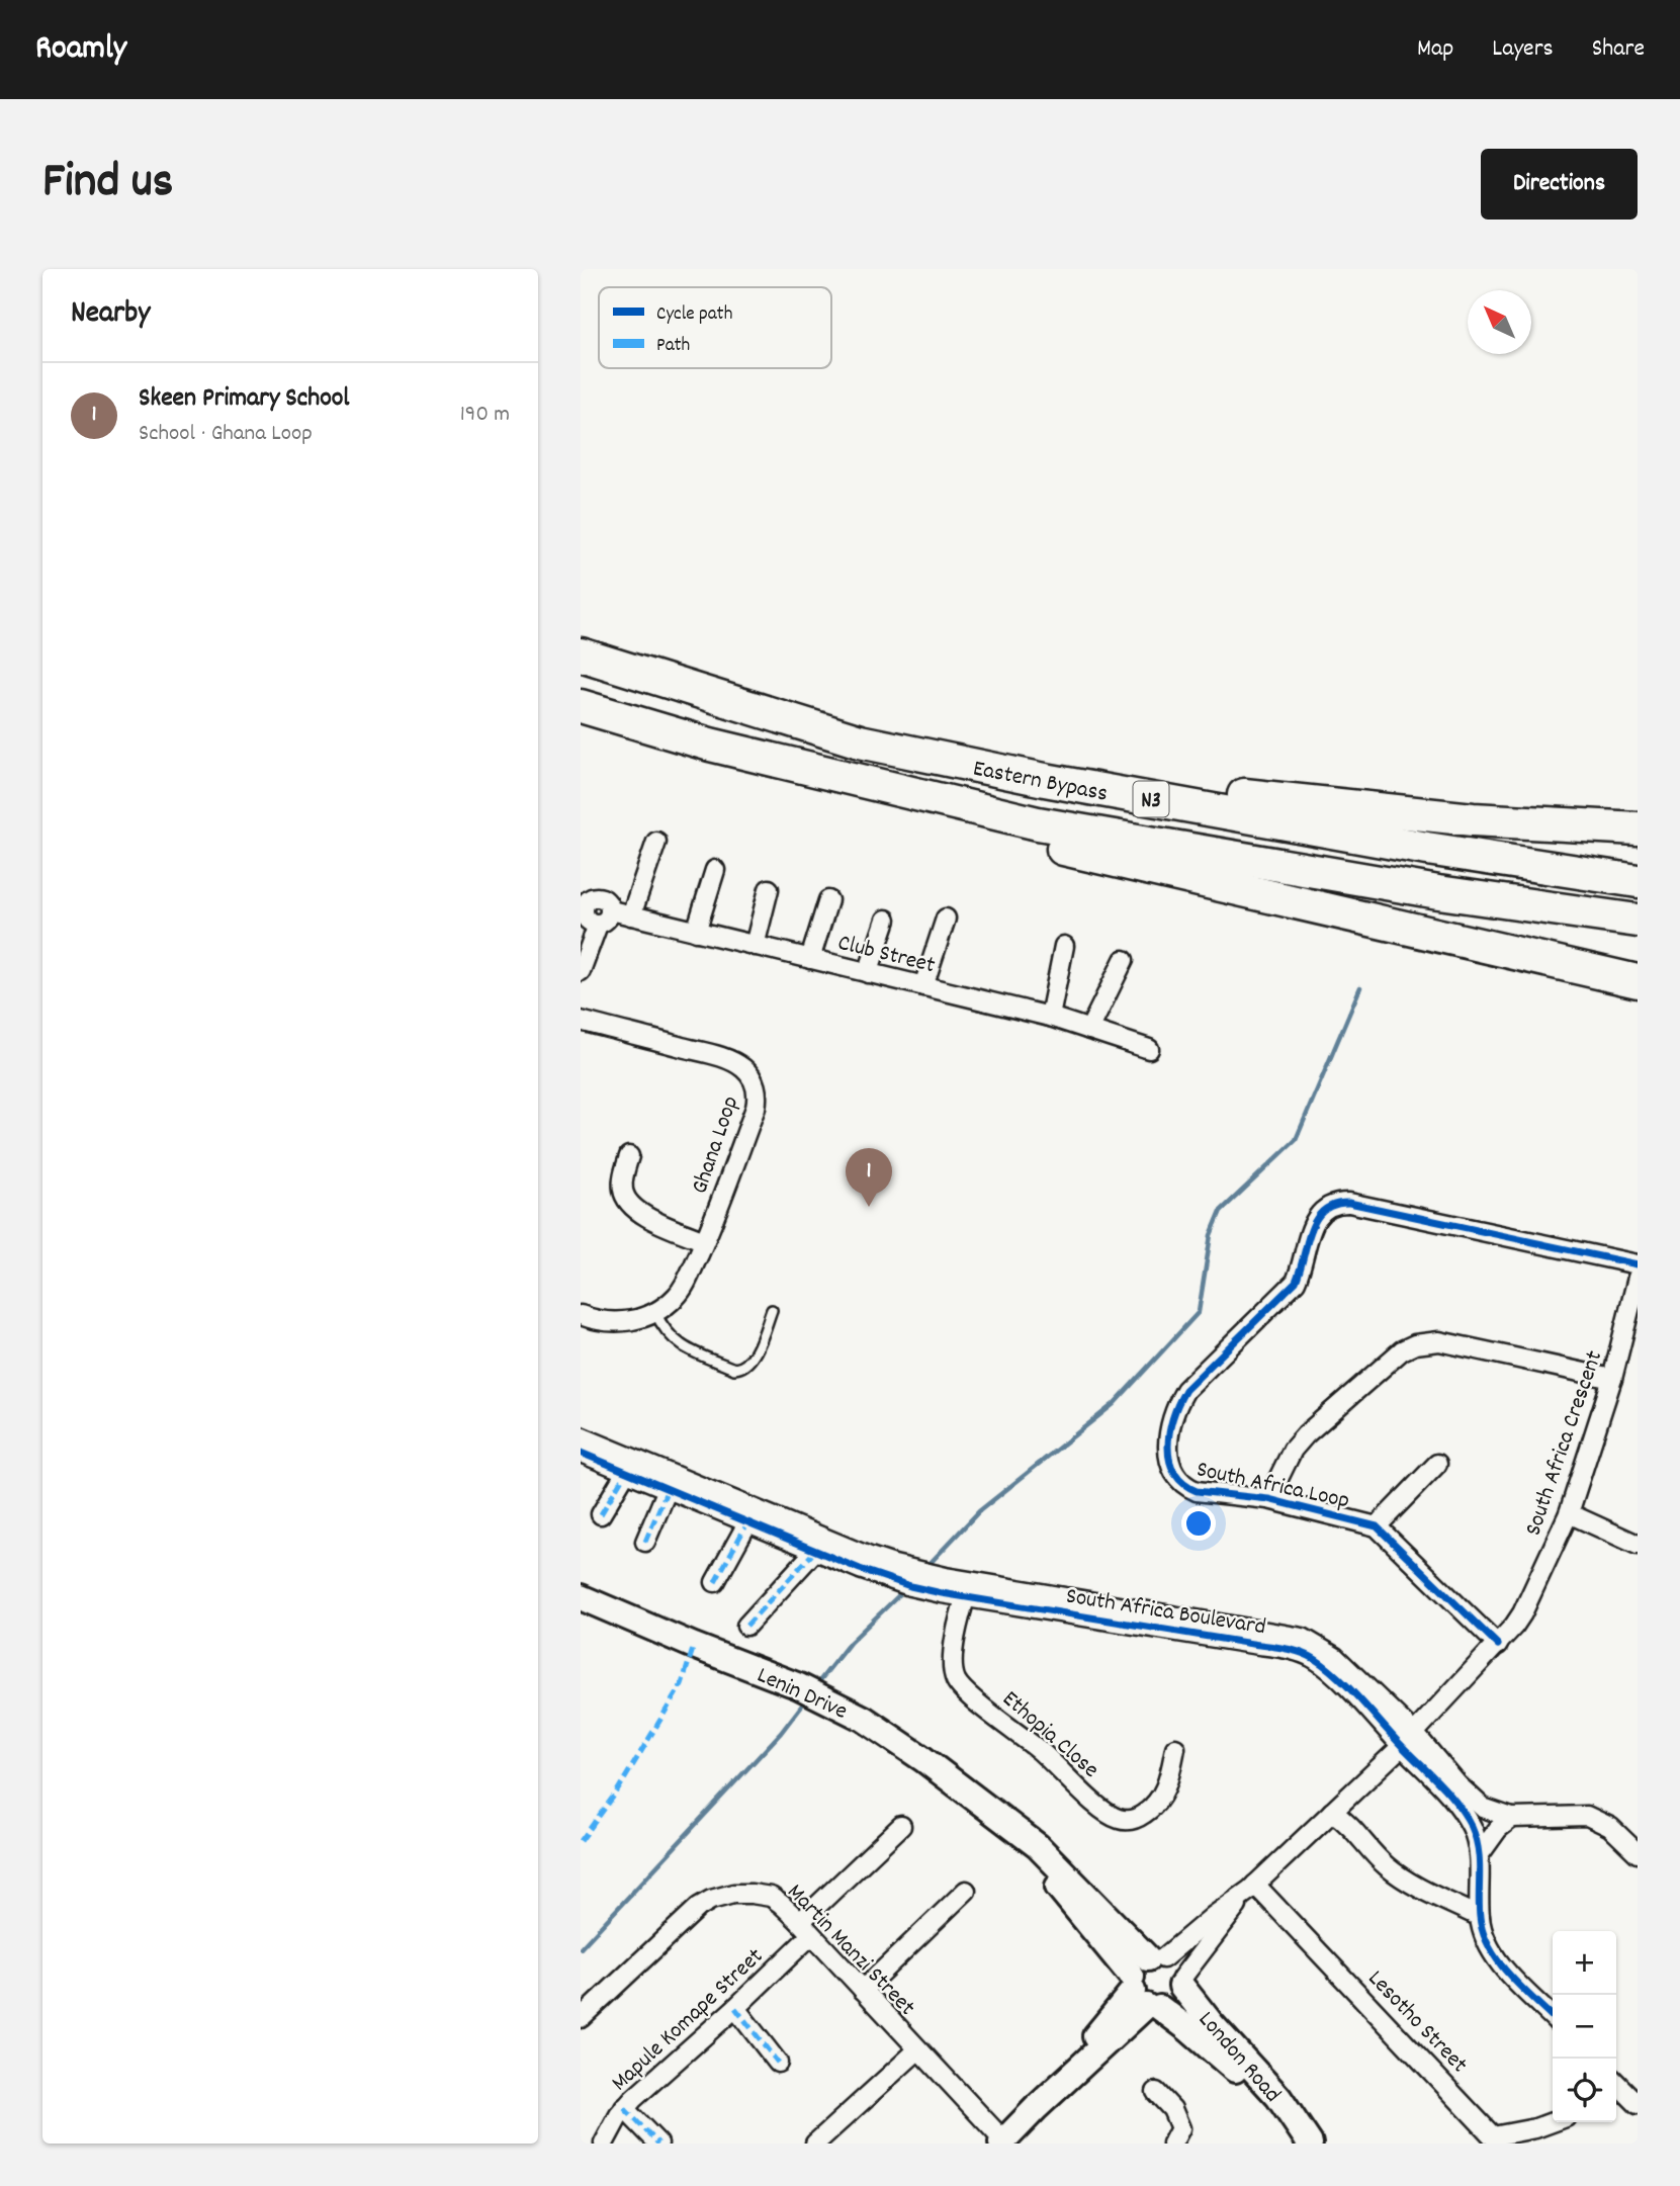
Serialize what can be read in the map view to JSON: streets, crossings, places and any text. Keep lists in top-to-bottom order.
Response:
{
  "streets": {
    "highway": ["Eastern Bypass", "N3"],
    "street": [
      "Club Street",
      "Ghana Loop",
      "South Africa Crescent",
      "South Africa Loop",
      "South Africa Boulevard",
      "Lenin Drive",
      "Ethopia Close",
      "Martin Manzi Street",
      "Mapule Komape Street",
      "Lesotho Street",
      "London Road"
    ]
  },
  "crossings": [
    ["South Africa Crescent", "South Africa Loop"],
    ["South Africa Crescent", "South Africa Boulevard"],
    ["South Africa Crescent", "Lenin Drive"],
    ["South Africa Crescent", "Lesotho Street"],
    ["South Africa Crescent", "London Road"],
    ["South Africa Boulevard", "Ethopia Close"],
    ["Lenin Drive", "London Road"],
    ["Martin Manzi Street", "Mapule Komape Street"]
  ],
  "legend": ["Cycle path", "Path"],
  "north": "top left",
  "page": {
    "header": "Roamly",
    "nav": ["Map", "Layers", "Share"],
    "title": "Find us",
    "buttons": "Directions",
    "heading": "Nearby",
    "list": [
      {
        "mark": "1",
        "name": "Skeen Primary School",
        "note": "School · Ghana Loop",
        "value": "190 m"
      }
    ],
    "pins": "1",
    "map_buttons": ["+", "−"]
  }
}
